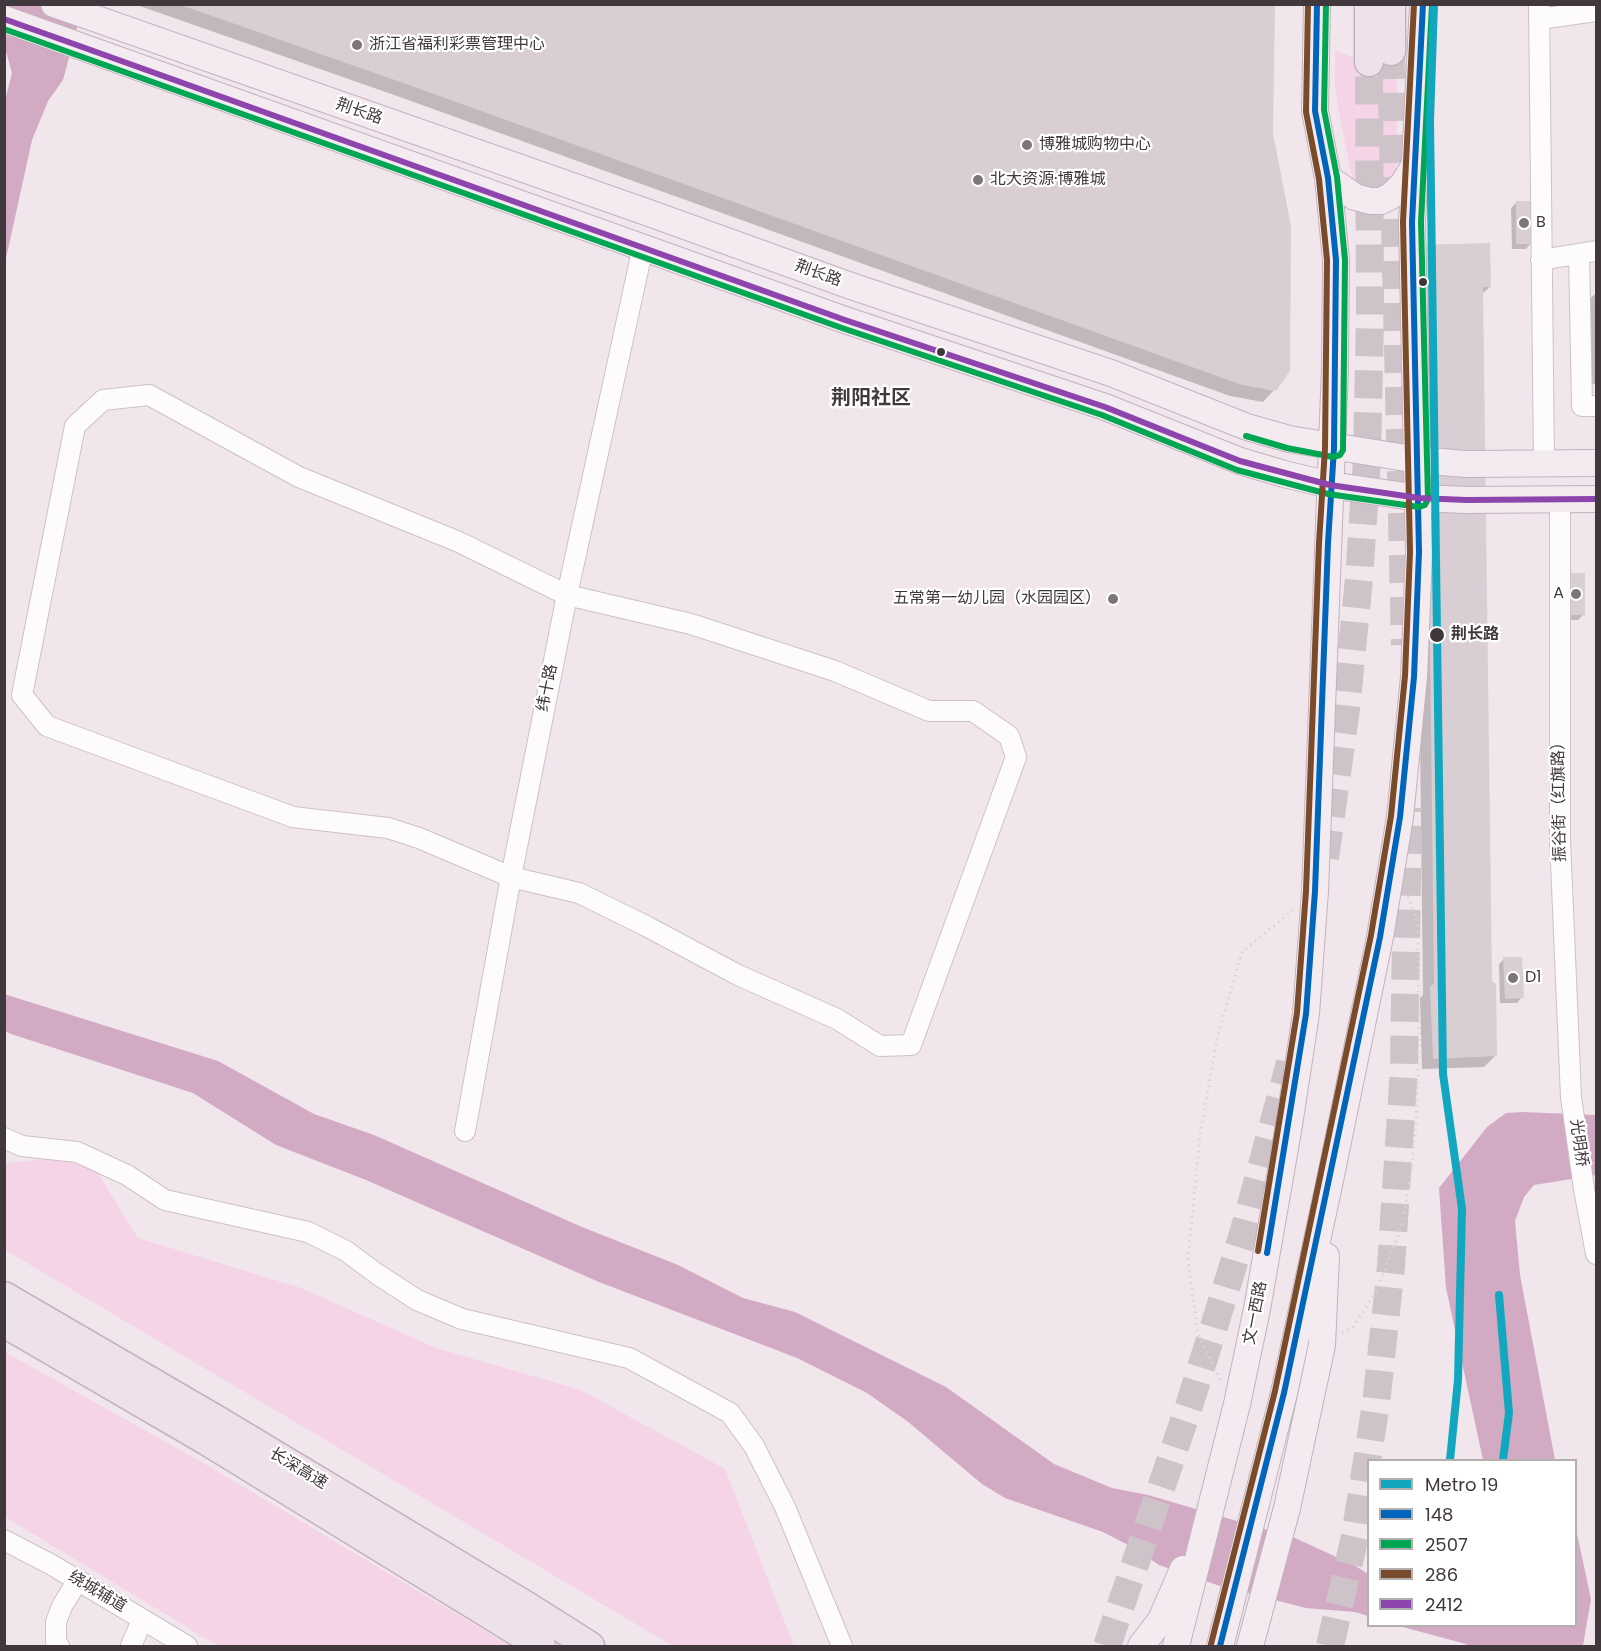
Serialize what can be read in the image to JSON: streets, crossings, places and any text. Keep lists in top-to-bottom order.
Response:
{
  "streets": {
    "highway": ["长深高速"],
    "main road": ["荆长路", "文一西路"],
    "street": [
      "纬十路",
      "振谷街（红旗路）",
      "光明桥",
      "绕城辅道"
    ]
  },
  "crossings": [
    ["荆长路", "纬十路"],
    ["荆长路", "振谷街（红旗路）"],
    ["荆长路", "文一西路"],
    ["振谷街（红旗路）", "光明桥"]
  ],
  "districts": ["荆阳社区"],
  "places": [
    "浙江省福利彩票管理中心",
    "博雅城购物中心",
    "北大资源·博雅城",
    "B",
    "A",
    "五常第一幼儿园（水园园区）",
    "荆长路",
    "D1"
  ],
  "lines": [
    "metro line 19",
    "transit line 148",
    "transit line 2507",
    "transit line 286",
    "transit line 2412"
  ],
  "legend": [
    "Metro 19",
    "148",
    "2507",
    "286",
    "2412"
  ]
}
